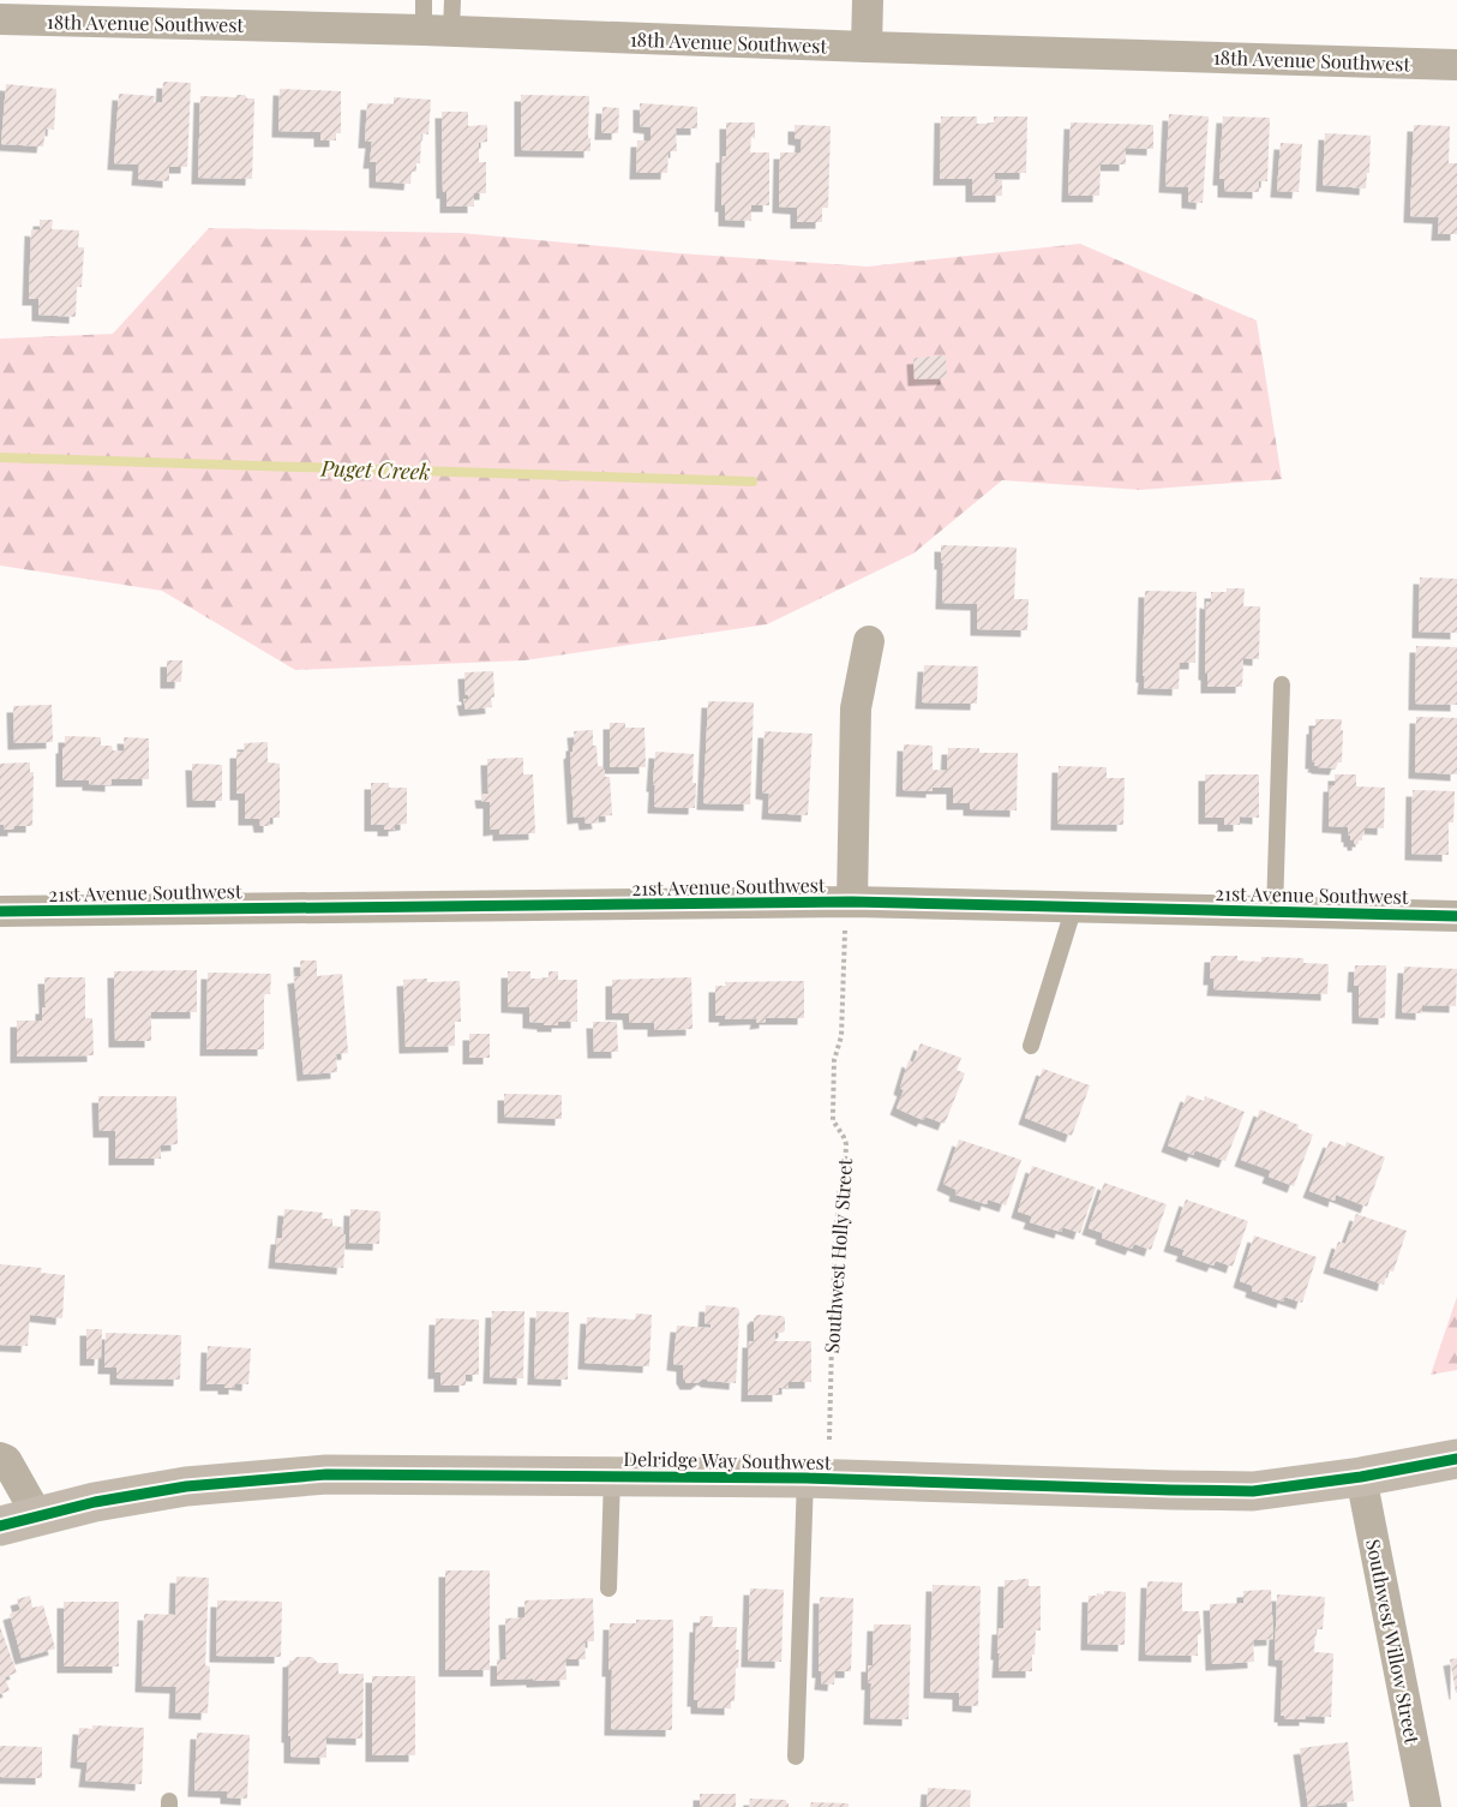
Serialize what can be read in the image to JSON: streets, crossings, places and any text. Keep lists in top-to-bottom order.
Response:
{
  "streets": {
    "main road": ["Delridge Way Southwest"],
    "street": ["18th Avenue Southwest", "21st Avenue Southwest", "Southwest Willow Street"],
    "path": ["Southwest Holly Street"]
  },
  "crossings": [
    ["21st Avenue Southwest", "Southwest Holly Street"],
    ["Delridge Way Southwest", "Southwest Willow Street"]
  ],
  "water": ["Puget Creek"]
}
